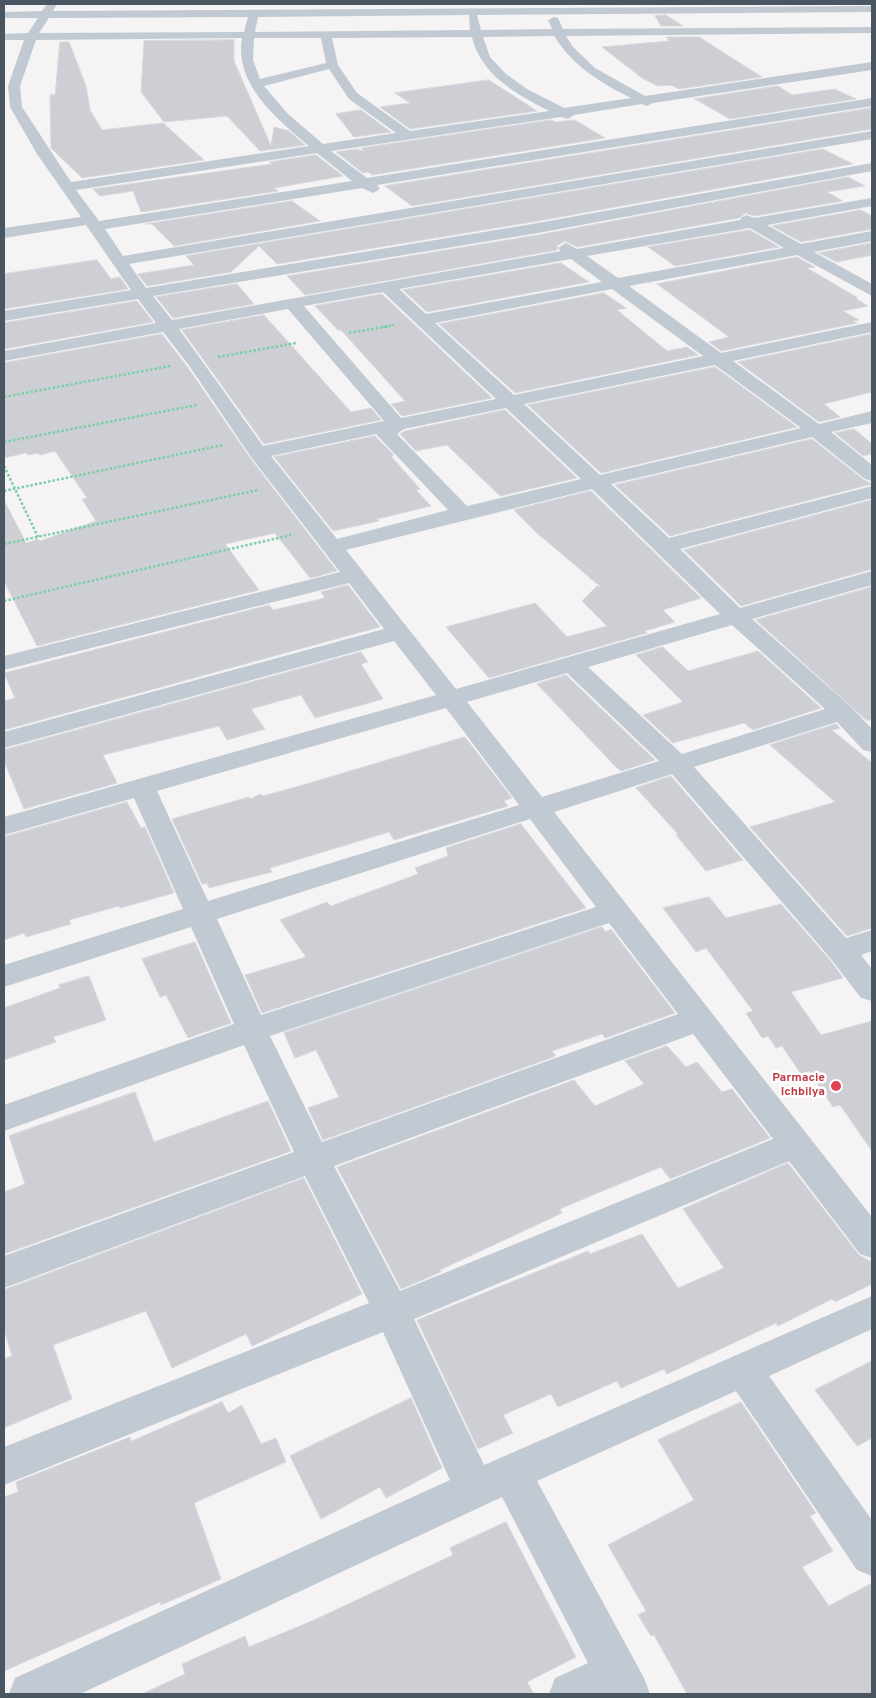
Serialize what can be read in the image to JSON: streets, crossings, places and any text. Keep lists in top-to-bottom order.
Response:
{
  "places": ["Parmacie Ichbilya"]
}
